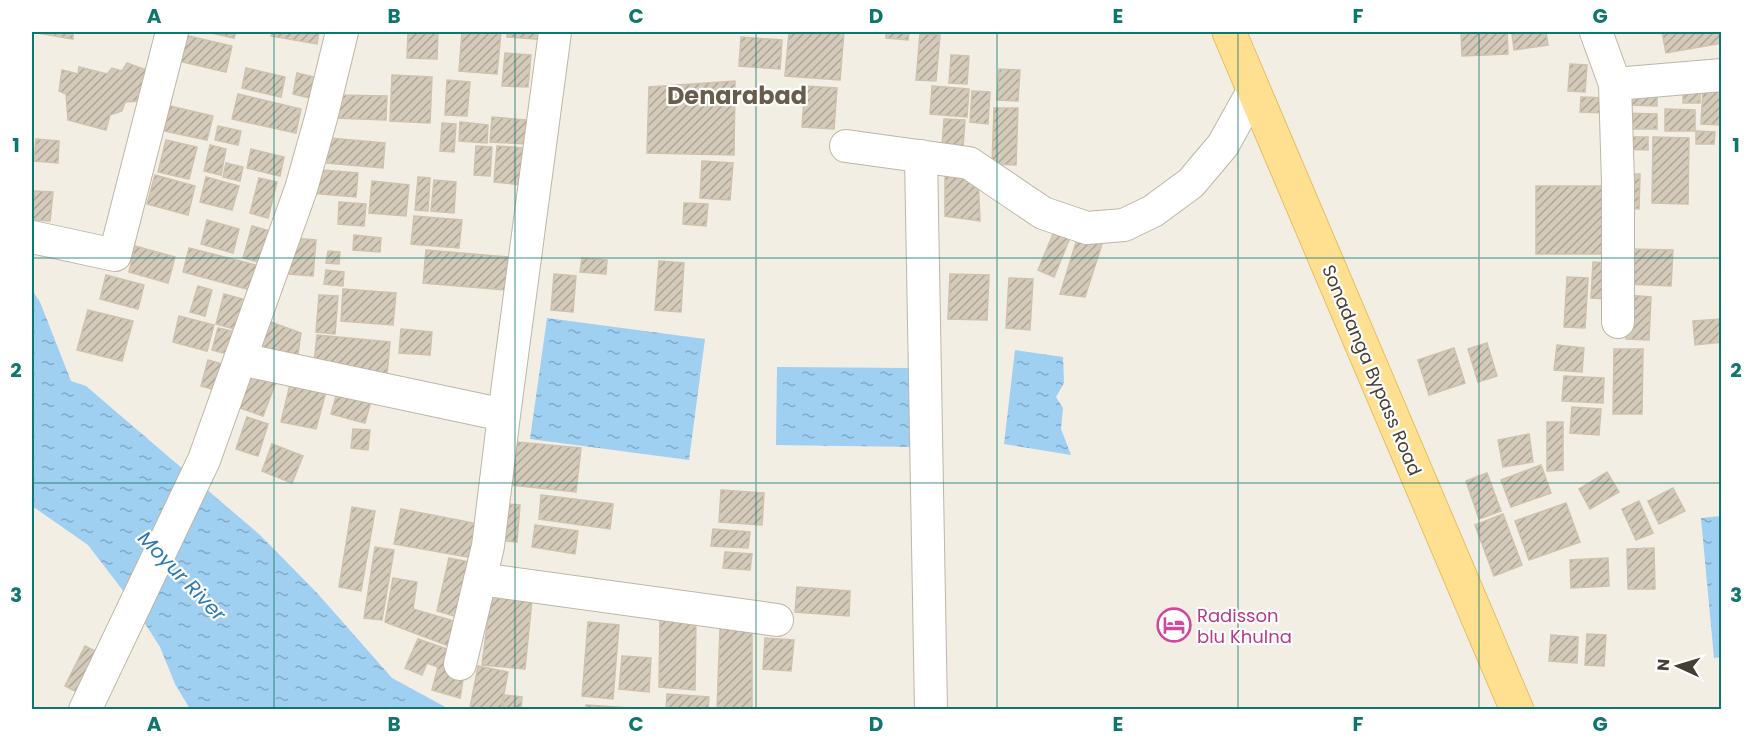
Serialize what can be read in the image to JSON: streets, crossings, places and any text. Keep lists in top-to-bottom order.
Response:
{
  "streets": {
    "main road": ["Sonadanga Bypass Road"]
  },
  "districts": ["Denarabad"],
  "water": ["Moyur River"],
  "places": {
    "hotel": ["Radisson blu Khulna"]
  },
  "north": "left",
  "grid": {
    "columns": [
      "A",
      "B",
      "C",
      "D",
      "E",
      "F",
      "G"
    ],
    "rows": ["1", "2", "3"]
  }
}
